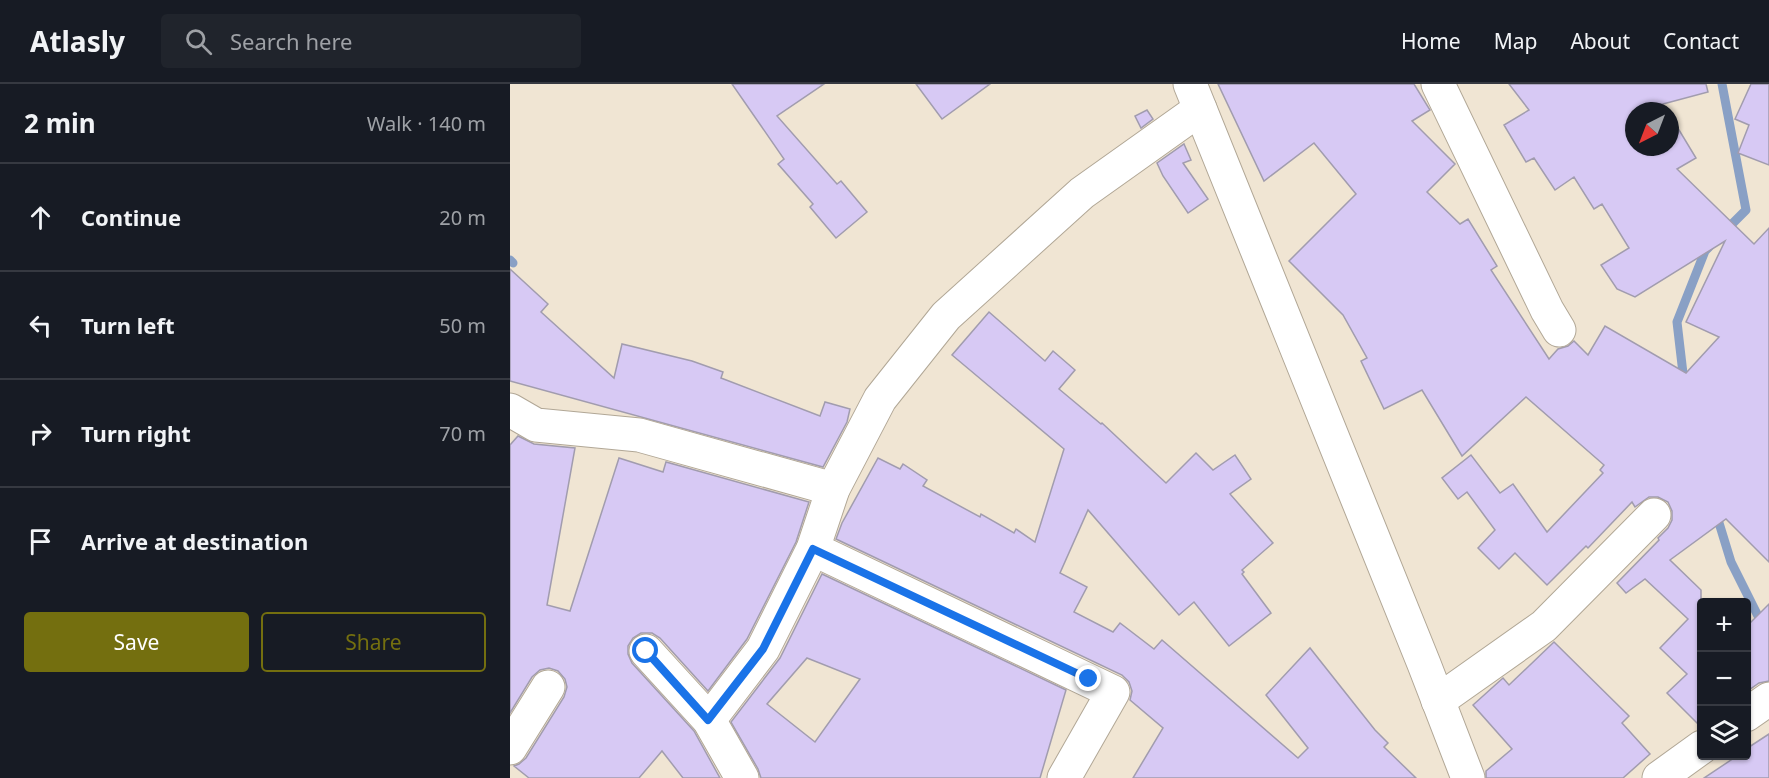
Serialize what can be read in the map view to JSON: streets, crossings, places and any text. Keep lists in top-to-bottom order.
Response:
{
  "north": "bottom left",
  "page": {
    "header": "Atlasly",
    "search": "Search here",
    "nav": [
      "Home",
      "Map",
      "About",
      "Contact"
    ],
    "heading": ["2 min", "Walk · 140 m"],
    "list": [
      ["Continue", "20 m"],
      ["Turn left", "50 m"],
      ["Turn right", "70 m"],
      "Arrive at destination"
    ],
    "buttons": ["Save", "Share"],
    "map_buttons": ["+", "−"]
  }
}
